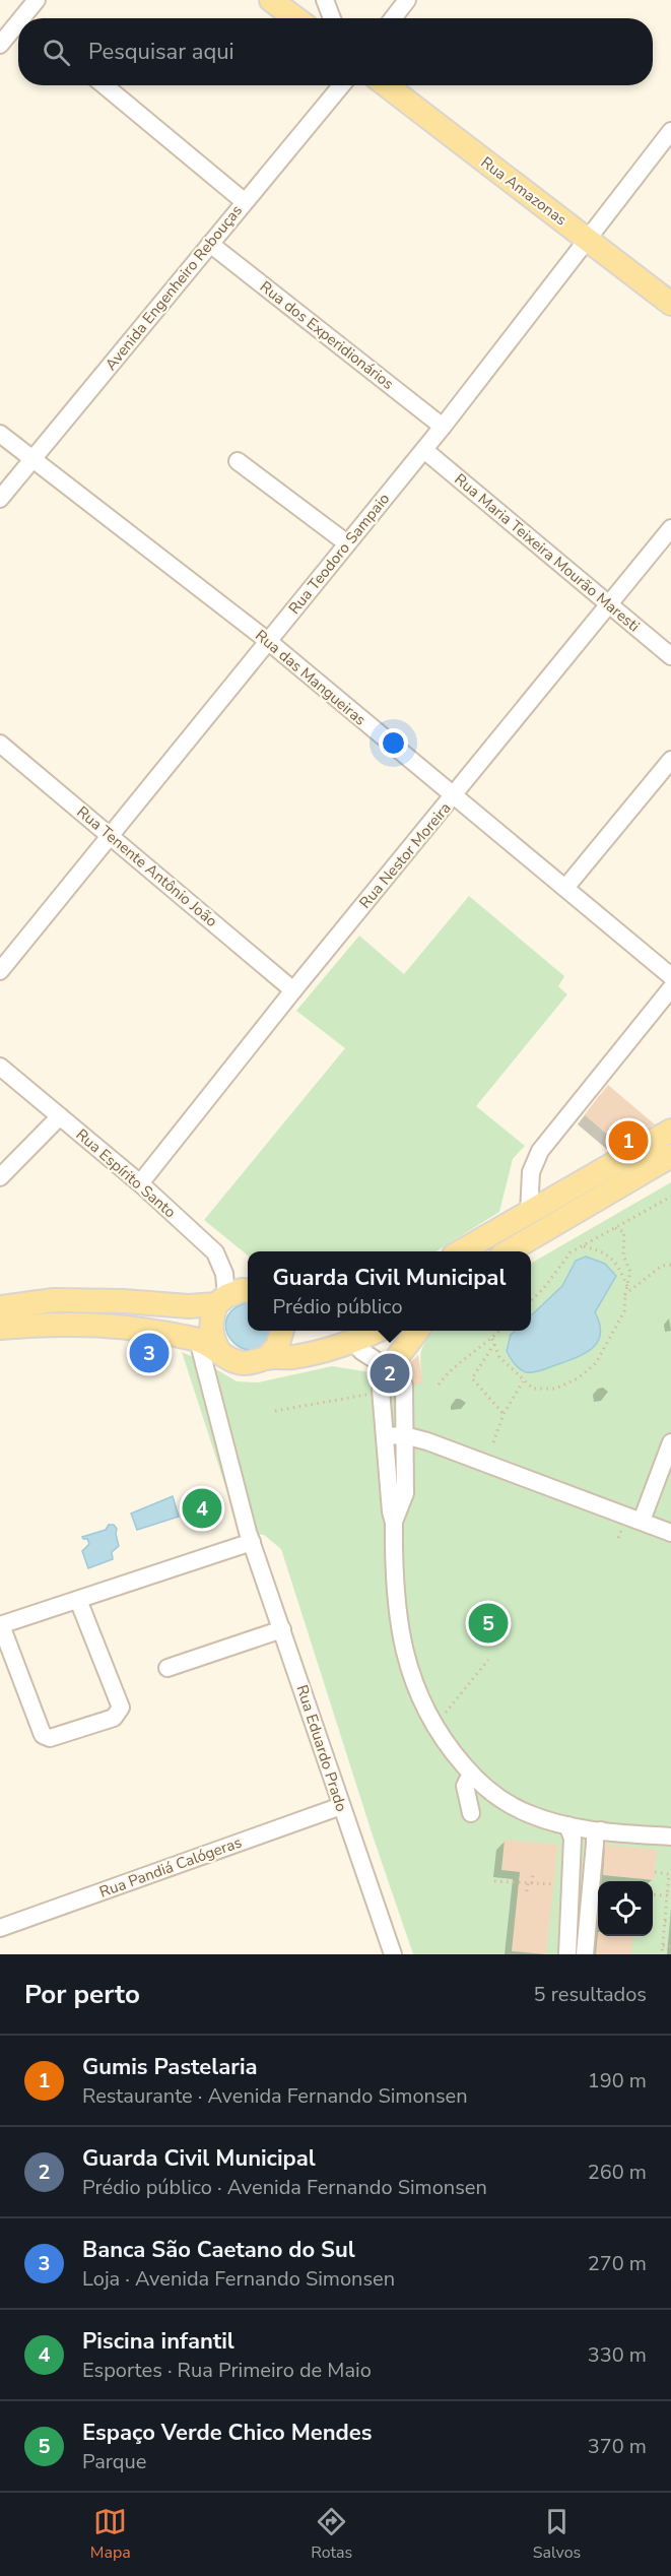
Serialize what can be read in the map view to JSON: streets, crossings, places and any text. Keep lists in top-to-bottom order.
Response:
{
  "streets": {
    "main road": ["Rua Amazonas"],
    "street": [
      "Avenida Engenheiro Rebouças",
      "Rua dos Experidionários",
      "Rua Maria Teixeira Mourão Maresti",
      "Rua Teodoro Sampaio",
      "Rua das Mangueiras",
      "Rua Nestor Moreira",
      "Rua Tenente Antônio João",
      "Rua Espírito Santo",
      "Rua Eduardo Prado",
      "Rua Pandiá Calógeras"
    ]
  },
  "crossings": [
    ["Rua Amazonas", "Rua Teodoro Sampaio"],
    ["Avenida Engenheiro Rebouças", "Rua dos Experidionários"],
    ["Avenida Engenheiro Rebouças", "Rua das Mangueiras"],
    ["Rua dos Experidionários", "Rua Teodoro Sampaio"],
    ["Rua Maria Teixeira Mourão Maresti", "Rua Teodoro Sampaio"],
    ["Rua Maria Teixeira Mourão Maresti", "Rua Nestor Moreira"],
    ["Rua Teodoro Sampaio", "Rua das Mangueiras"],
    ["Rua Teodoro Sampaio", "Rua Tenente Antônio João"],
    ["Rua das Mangueiras", "Rua Nestor Moreira"],
    ["Rua Nestor Moreira", "Rua Tenente Antônio João"],
    ["Rua Nestor Moreira", "Rua Espírito Santo"],
    ["Rua Eduardo Prado", "Rua Pandiá Calógeras"]
  ],
  "page": {
    "search": "Pesquisar aqui",
    "pins": [
      "1",
      "3",
      "2",
      "4",
      "5"
    ],
    "popup": ["Guarda Civil Municipal", "Prédio público"],
    "heading": ["Por perto", "5 resultados"],
    "list": [
      {
        "mark": "1",
        "name": "Gumis Pastelaria",
        "note": "Restaurante · Avenida Fernando Simonsen",
        "value": "190 m"
      },
      {
        "mark": "2",
        "name": "Guarda Civil Municipal",
        "note": "Prédio público · Avenida Fernando Simonsen",
        "value": "260 m"
      },
      {
        "mark": "3",
        "name": "Banca São Caetano do Sul",
        "note": "Loja · Avenida Fernando Simonsen",
        "value": "270 m"
      },
      {
        "mark": "4",
        "name": "Piscina infantil",
        "note": "Esportes · Rua Primeiro de Maio",
        "value": "330 m"
      },
      {
        "mark": "5",
        "name": "Espaço Verde Chico Mendes",
        "note": "Parque",
        "value": "370 m"
      }
    ],
    "nav": ["Mapa", "Rotas", "Salvos"]
  }
}
